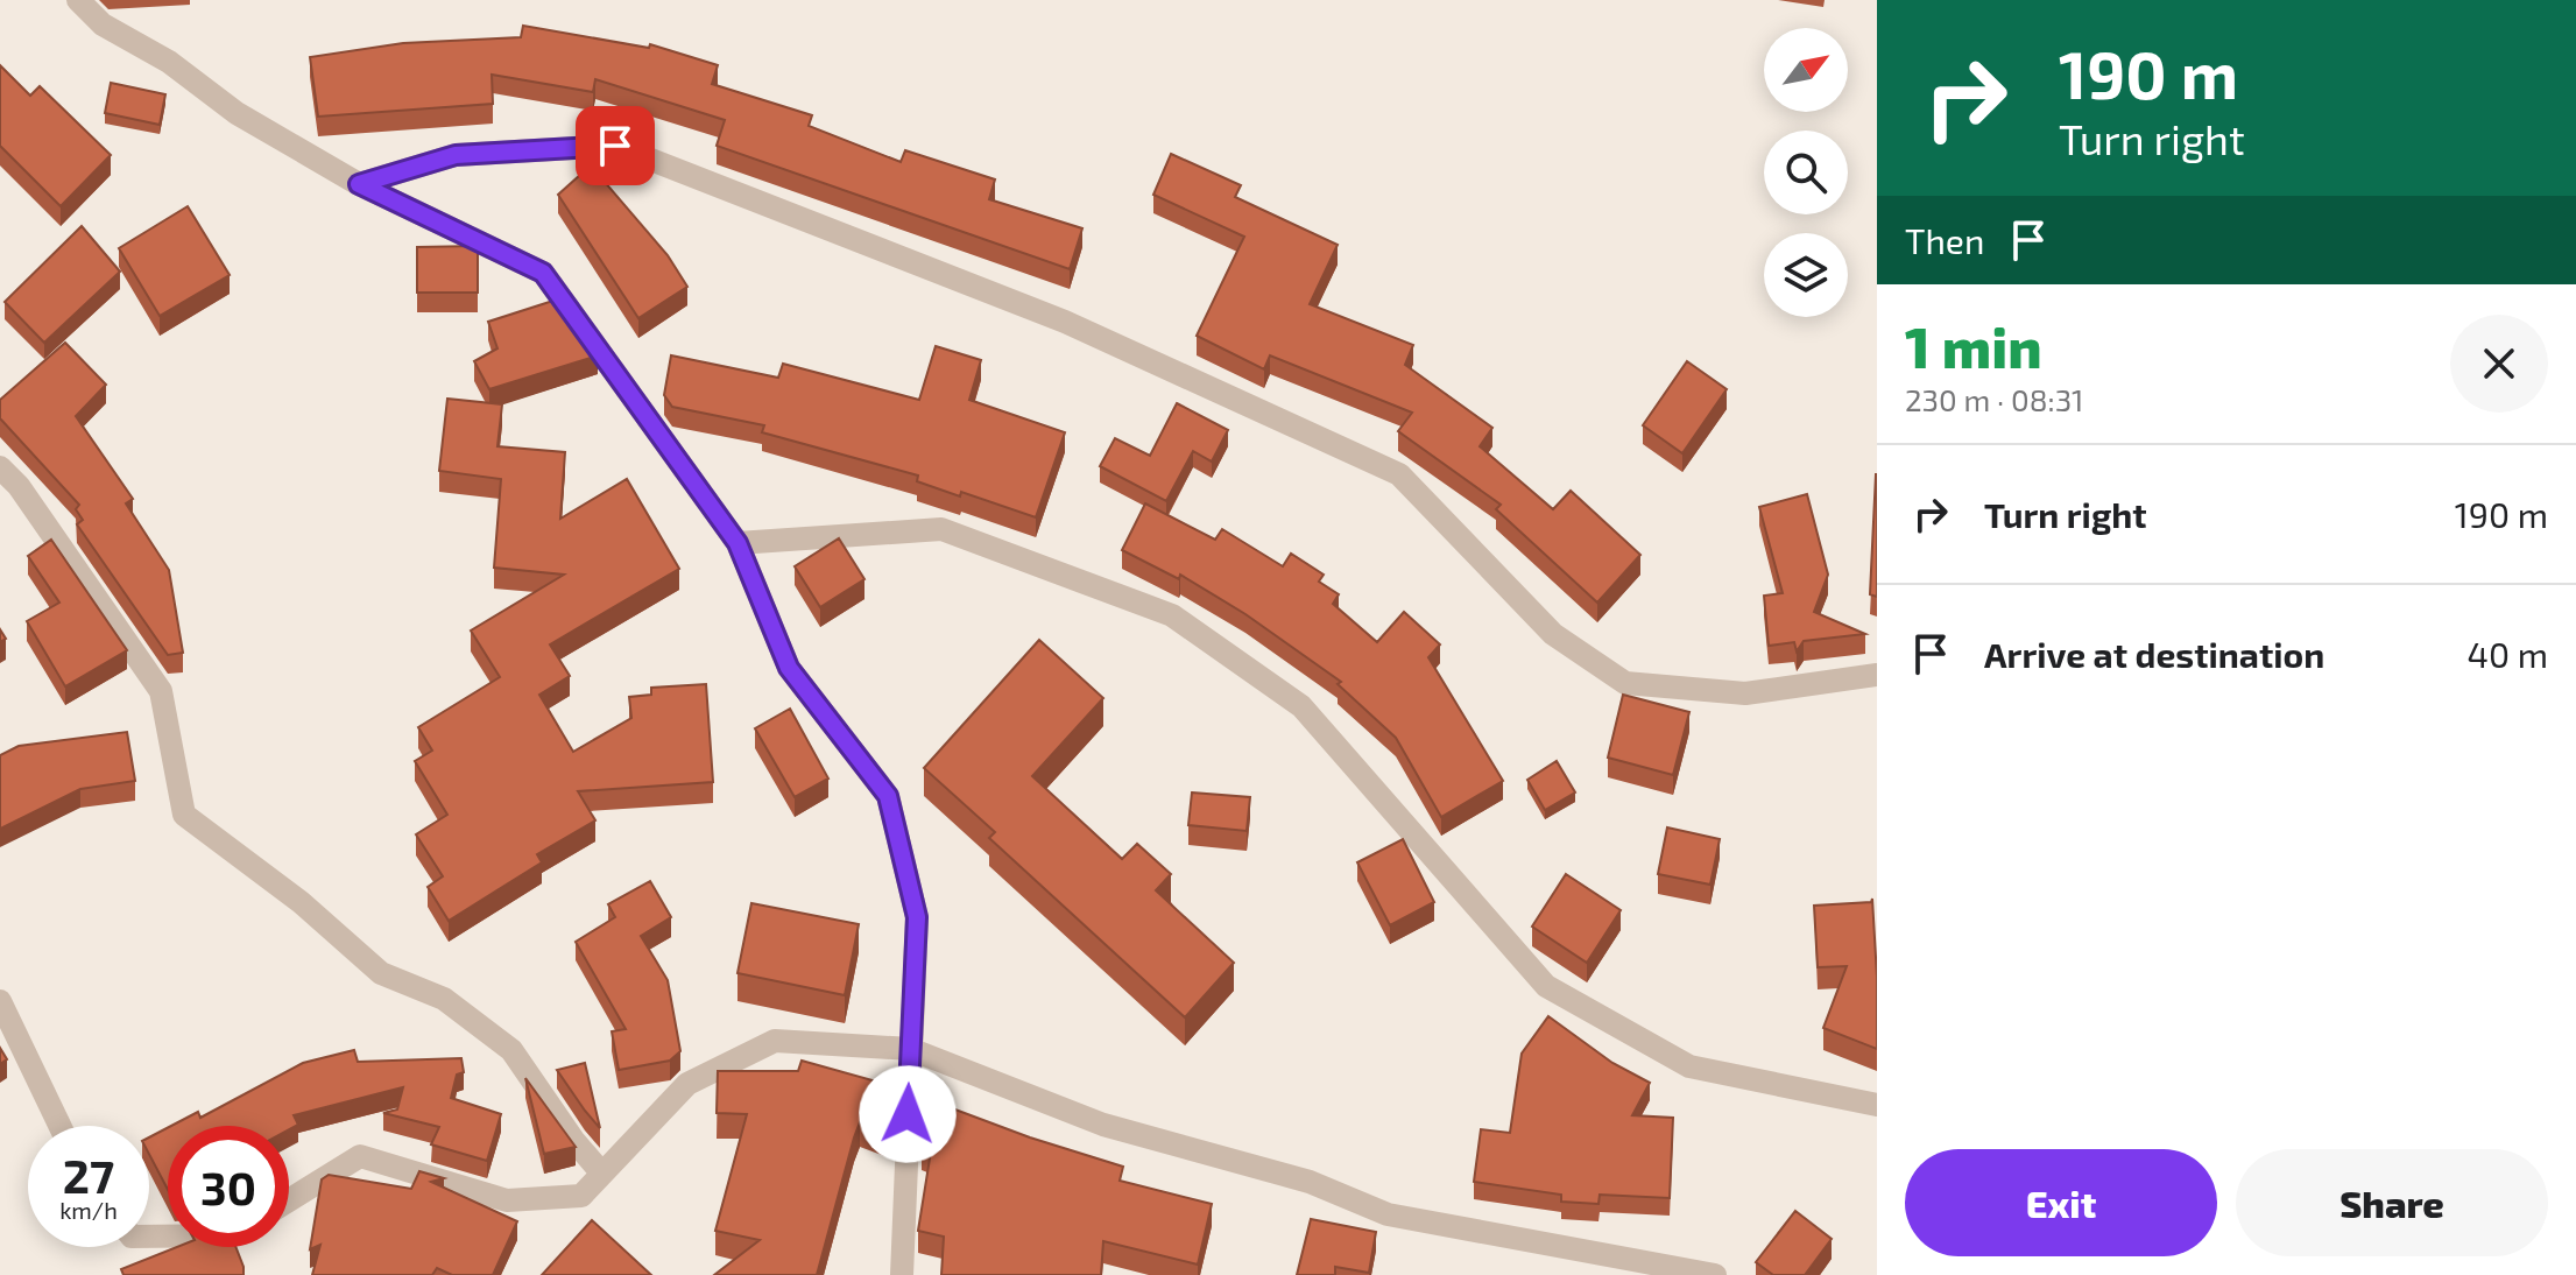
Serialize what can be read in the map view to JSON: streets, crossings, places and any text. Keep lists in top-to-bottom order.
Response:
{
  "north": "top right",
  "page": {
    "turn": ["190 m", "Turn right"],
    "then": "Then",
    "heading": ["1 min", "230 m · 08:31"],
    "list": [
      {
        "name": "Turn right",
        "value": "190 m"
      },
      {
        "name": "Arrive at destination",
        "value": "40 m"
      }
    ],
    "speed": "27 km/h",
    "limit": "30",
    "buttons": ["Exit", "Share"]
  }
}
